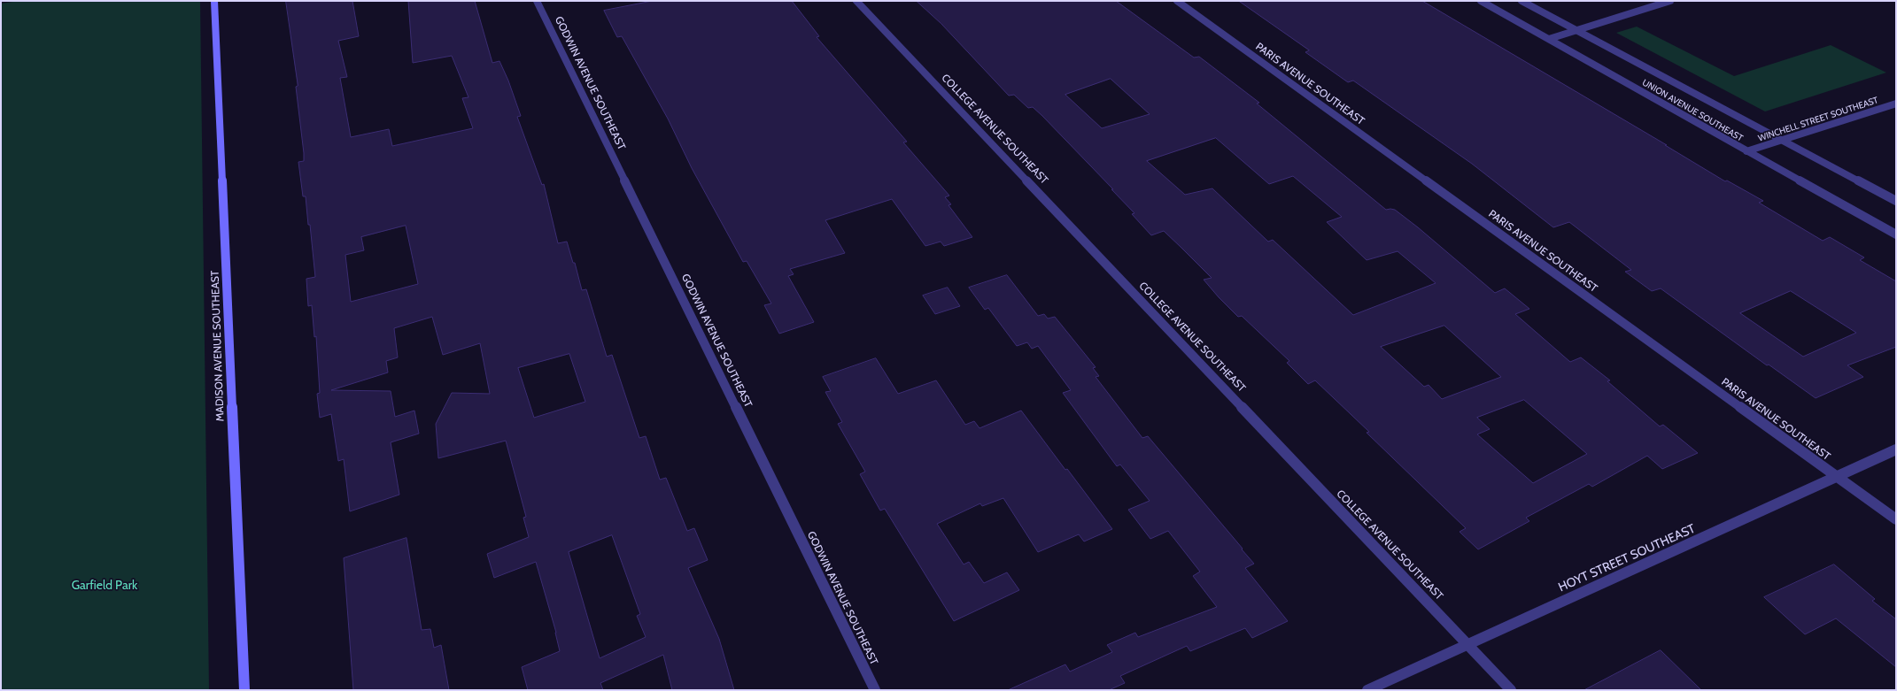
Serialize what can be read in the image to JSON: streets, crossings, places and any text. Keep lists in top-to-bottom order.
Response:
{
  "streets": {
    "street": [
      "GODWIN AVENUE SOUTHEAST",
      "PARIS AVENUE SOUTHEAST",
      "UNION AVENUE SOUTHEAST",
      "WINCHELL STREET SOUTHEAST",
      "COLLEGE AVENUE SOUTHEAST",
      "MADISON AVENUE SOUTHEAST",
      "HOYT STREET SOUTHEAST"
    ]
  },
  "crossings": [
    ["PARIS AVENUE SOUTHEAST", "HOYT STREET SOUTHEAST"],
    ["UNION AVENUE SOUTHEAST", "WINCHELL STREET SOUTHEAST"],
    ["COLLEGE AVENUE SOUTHEAST", "HOYT STREET SOUTHEAST"]
  ],
  "parks": ["Garfield Park"]
}
